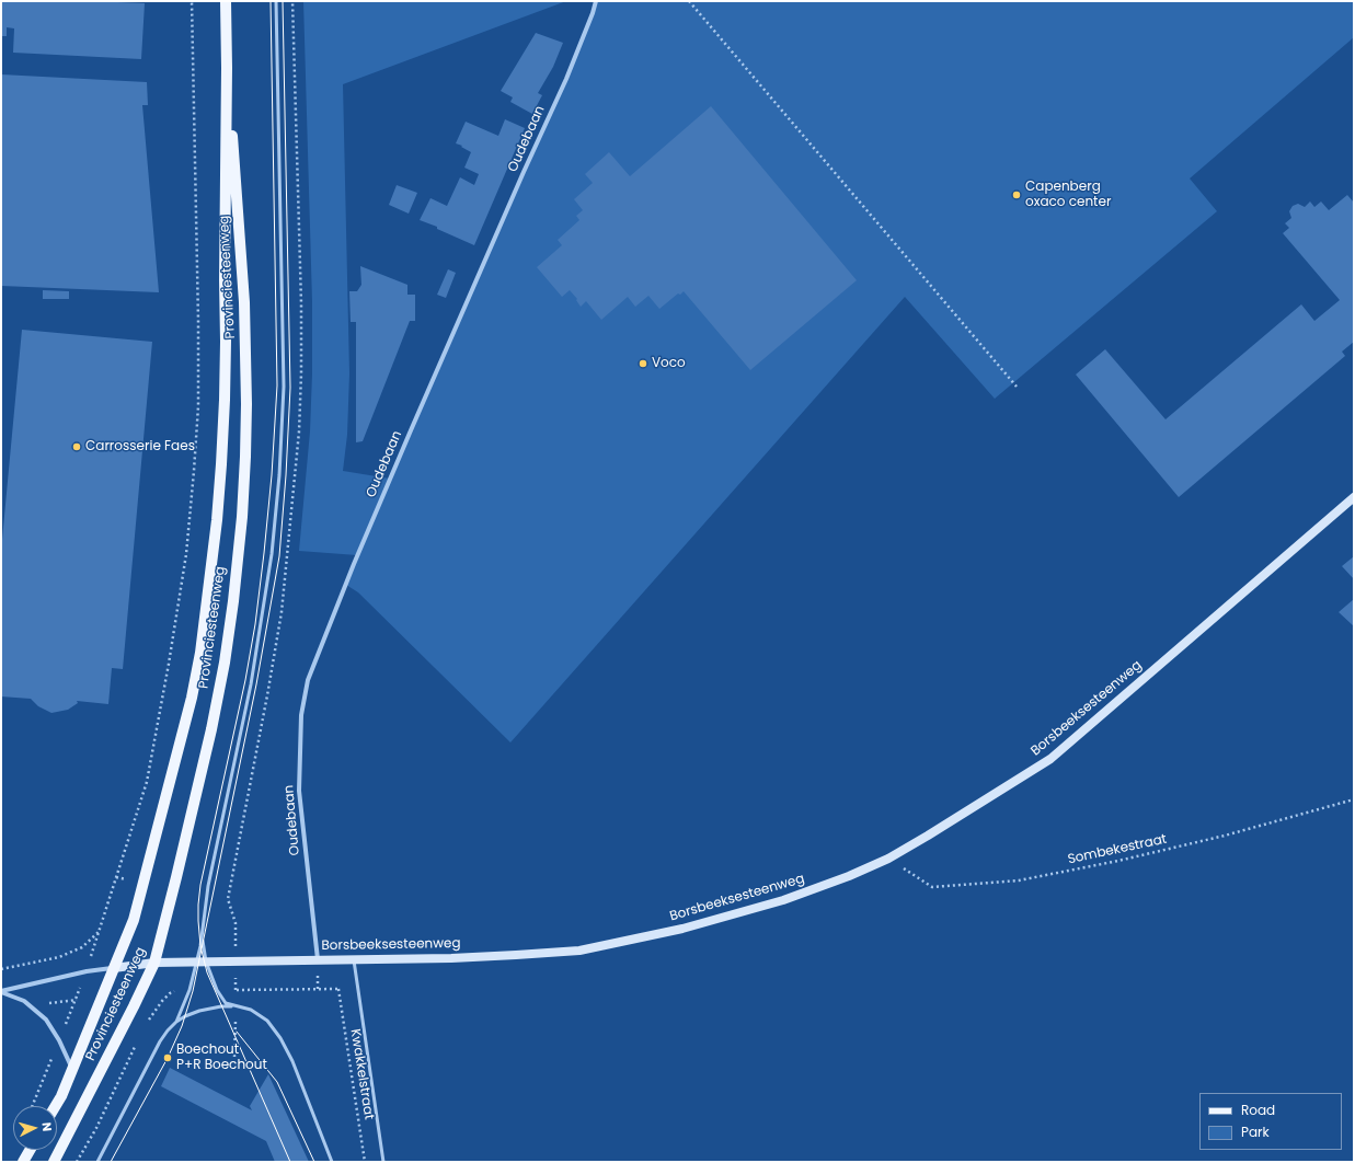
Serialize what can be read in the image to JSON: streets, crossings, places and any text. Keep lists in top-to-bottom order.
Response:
{
  "streets": {
    "main road": ["Provinciesteenweg"],
    "street": ["Oudebaan", "Borsbeeksesteenweg"],
    "path": ["Sombekestraat", "Kwakkelstraat"]
  },
  "crossings": [
    ["Oudebaan", "Borsbeeksesteenweg"],
    ["Provinciesteenweg", "Borsbeeksesteenweg"],
    ["Borsbeeksesteenweg", "Sombekestraat"]
  ],
  "places": [
    "Capenberg oxaco center",
    "Voco",
    "Carrosserie Faes",
    "Boechout P+R Boechout"
  ],
  "legend": ["Road", "Park"],
  "north": "right"
}
